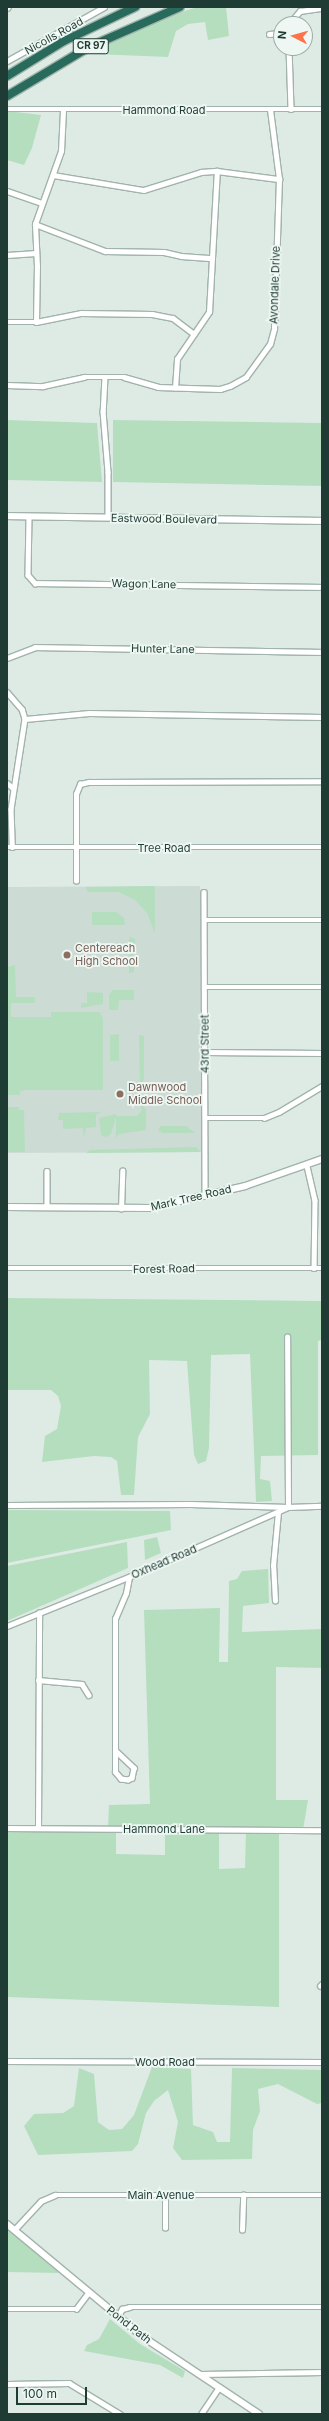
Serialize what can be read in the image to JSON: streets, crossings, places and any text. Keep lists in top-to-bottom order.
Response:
{
  "streets": {
    "highway": ["Nicolls Road", "CR 97"],
    "street": [
      "Hammond Road",
      "Avondale Drive",
      "Eastwood Boulevard",
      "Wagon Lane",
      "Hunter Lane",
      "Tree Road",
      "43rd Street",
      "Mark Tree Road",
      "Forest Road",
      "Oxhead Road",
      "Hammond Lane",
      "Wood Road",
      "Main Avenue",
      "Pond Path"
    ]
  },
  "crossings": [
    ["Hammond Road", "Avondale Drive"],
    ["Eastwood Boulevard", "Wagon Lane"],
    ["43rd Street", "Mark Tree Road"],
    ["Main Avenue", "Pond Path"]
  ],
  "places": ["Centereach High School", "Dawnwood Middle School"],
  "scale_bar": "100 m",
  "north": "left"
}
